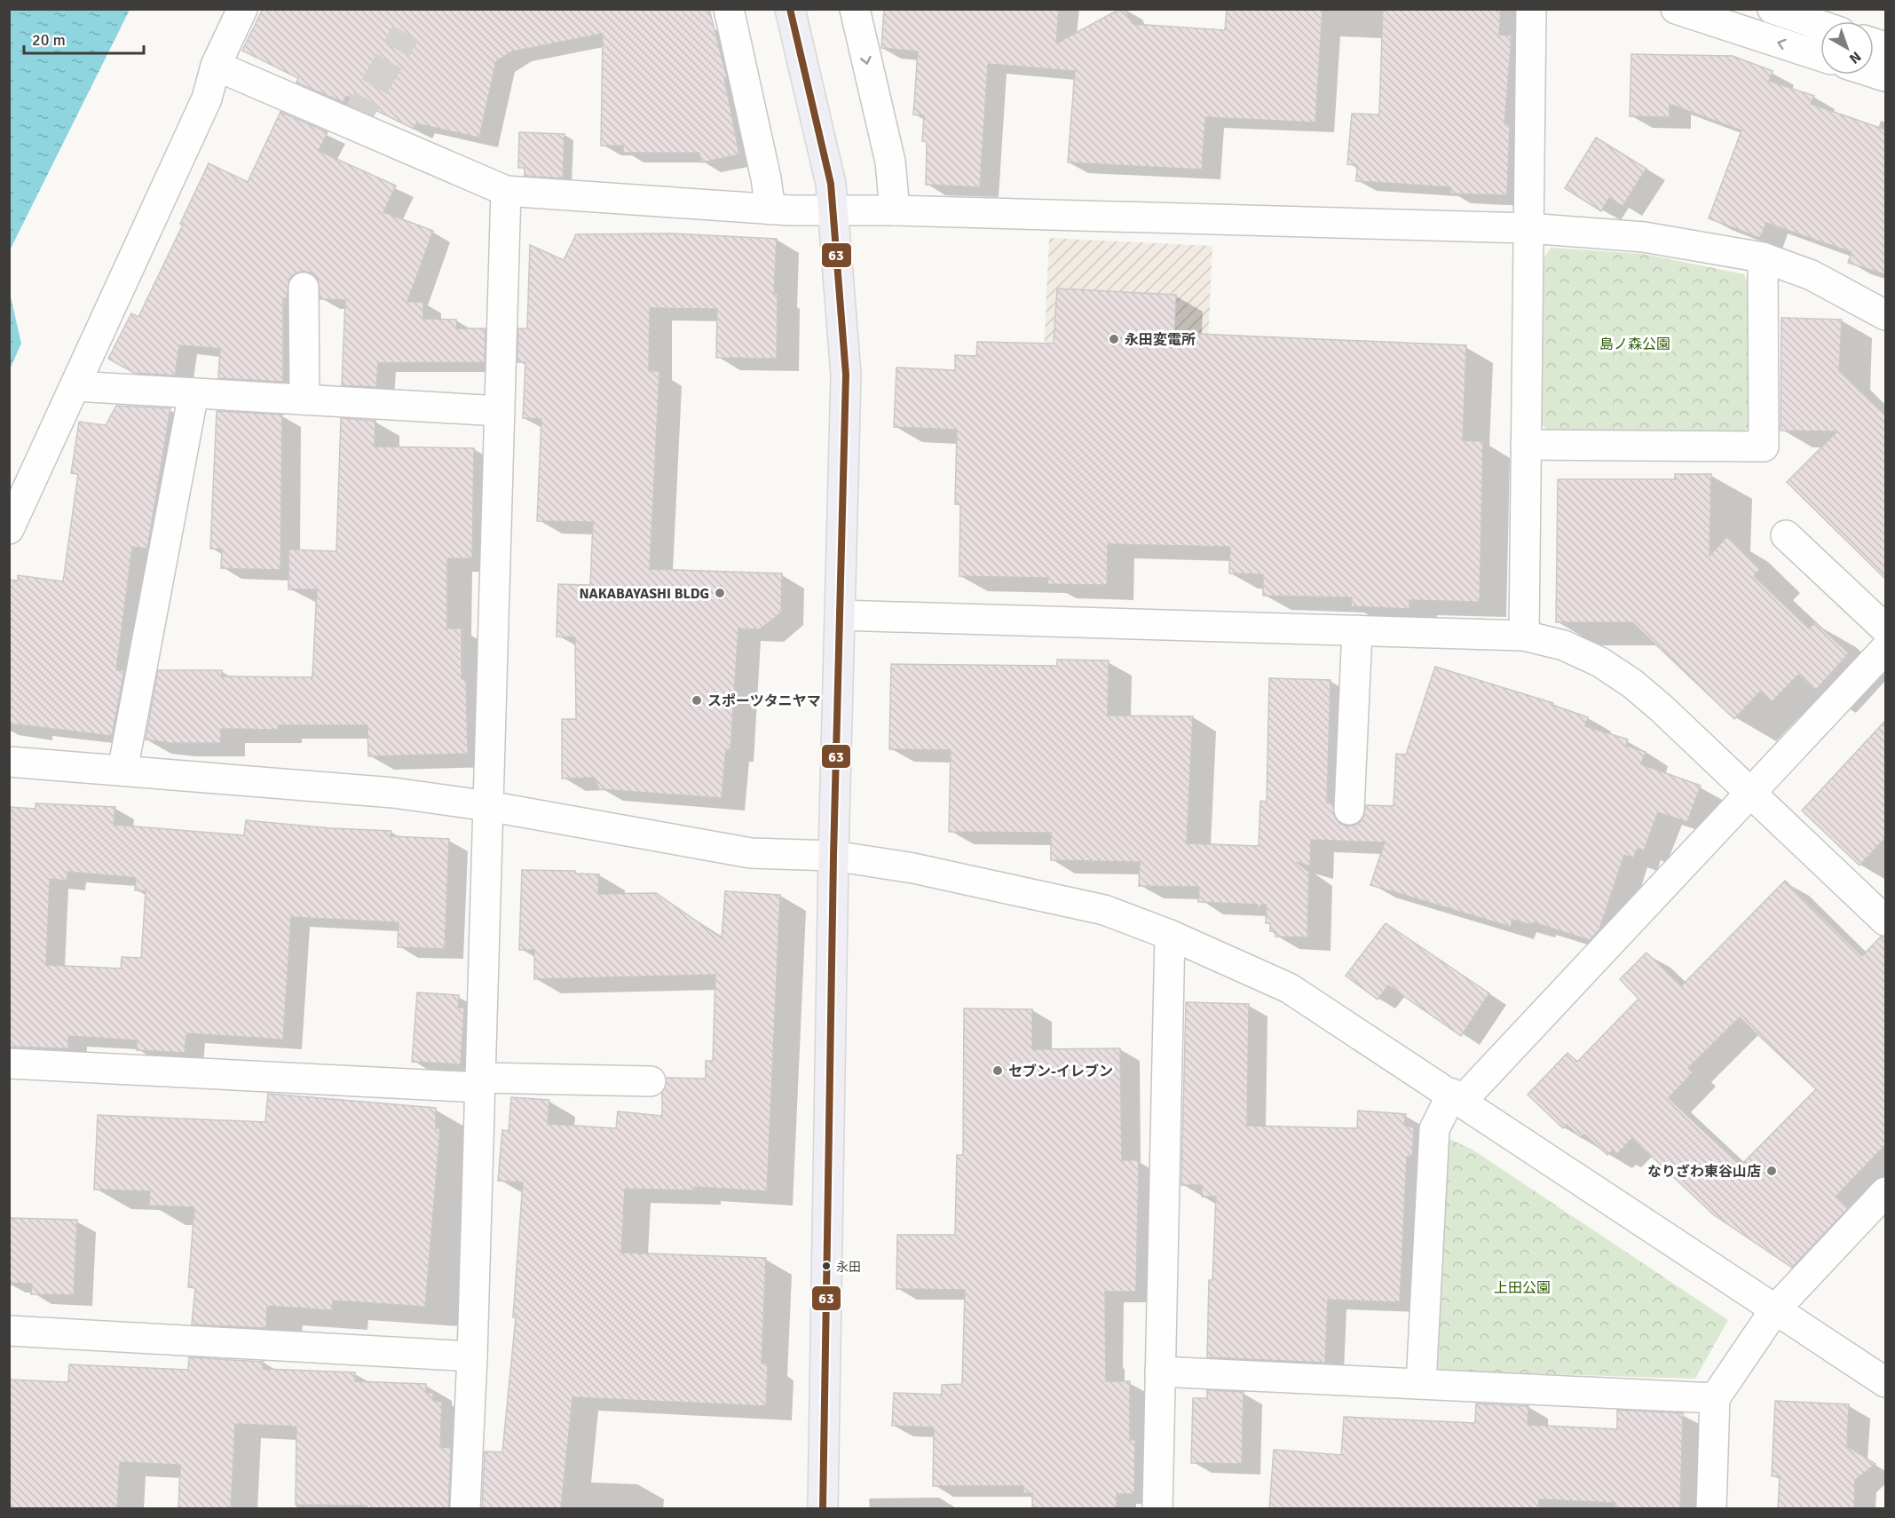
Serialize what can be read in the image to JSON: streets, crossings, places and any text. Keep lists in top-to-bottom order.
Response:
{
  "parks": ["島ノ森公園", "上田公園"],
  "places": [
    "永田変電所",
    "NAKABAYASHI BLDG",
    "スポーツタニヤマ",
    "セブン-イレブン",
    "なりざわ東谷山店",
    "永田"
  ],
  "lines": ["transit line 63"],
  "scale_bar": "20 m",
  "north": "bottom right"
}
